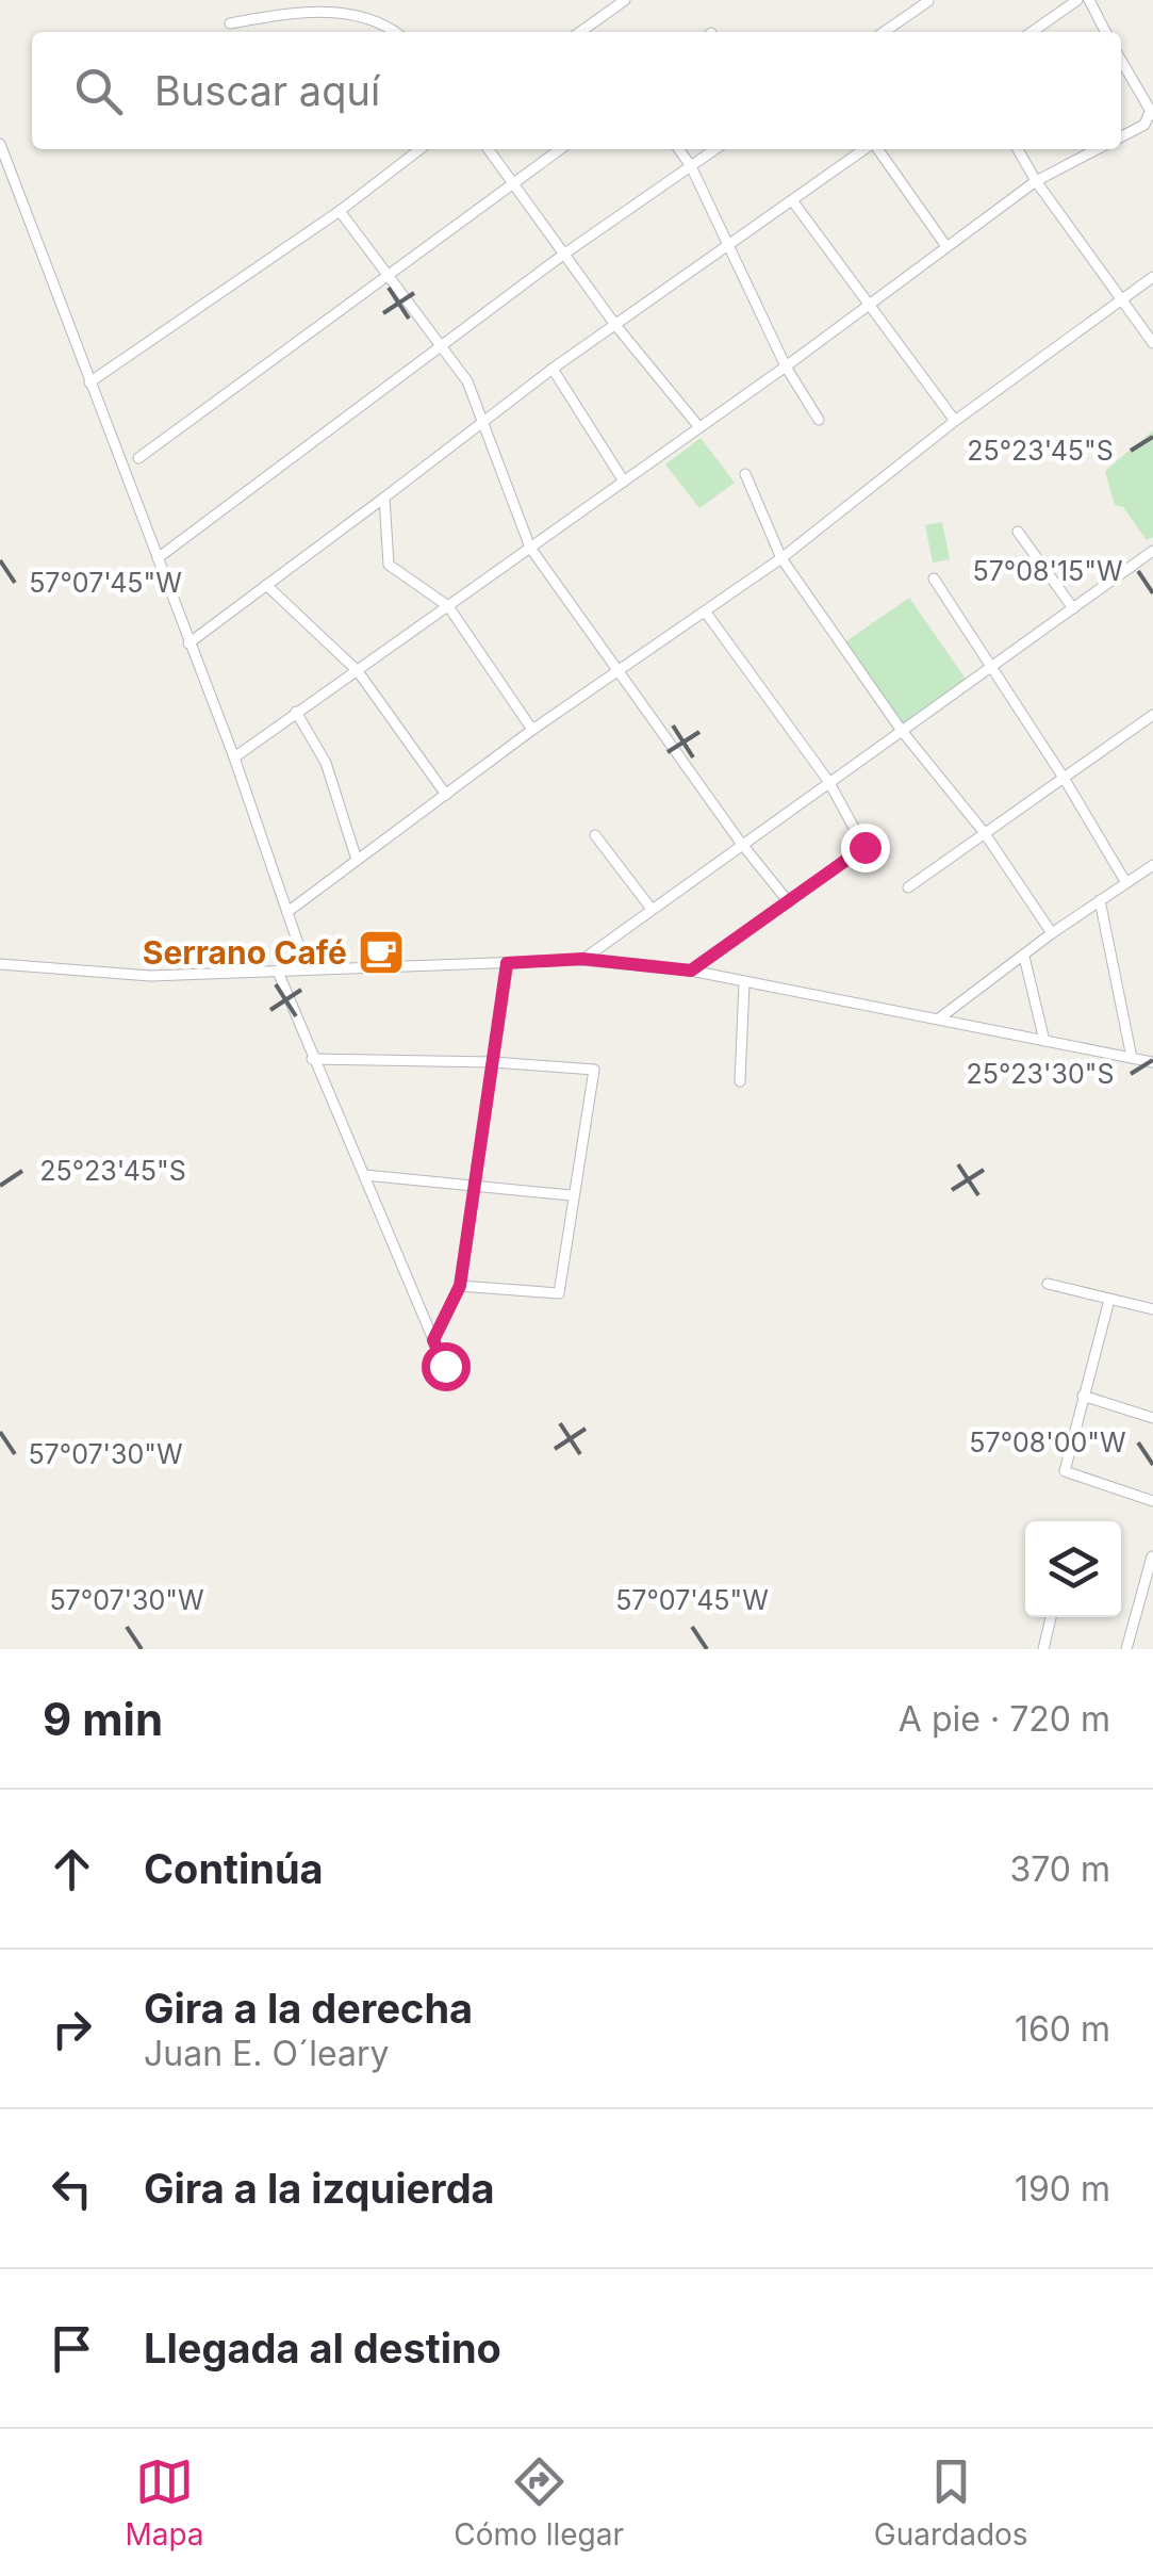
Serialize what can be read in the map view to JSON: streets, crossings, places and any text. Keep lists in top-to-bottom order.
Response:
{
  "places": {
    "cafe": ["Serrano Café"]
  },
  "page": {
    "search": "Buscar aquí",
    "heading": ["9 min", "A pie · 720 m"],
    "list": [
      ["Continúa", "370 m"],
      ["Gira a la derecha", "Juan E. O´leary", "160 m"],
      ["Gira a la izquierda", "190 m"],
      "Llegada al destino"
    ],
    "nav": ["Mapa", "Cómo llegar", "Guardados"]
  },
  "coordinates": [
    "25°23'45\"S",
    "57°08'15\"W",
    "57°07'45\"W",
    "25°23'30\"S",
    "57°08'00\"W",
    "57°07'30\"W"
  ]
}
